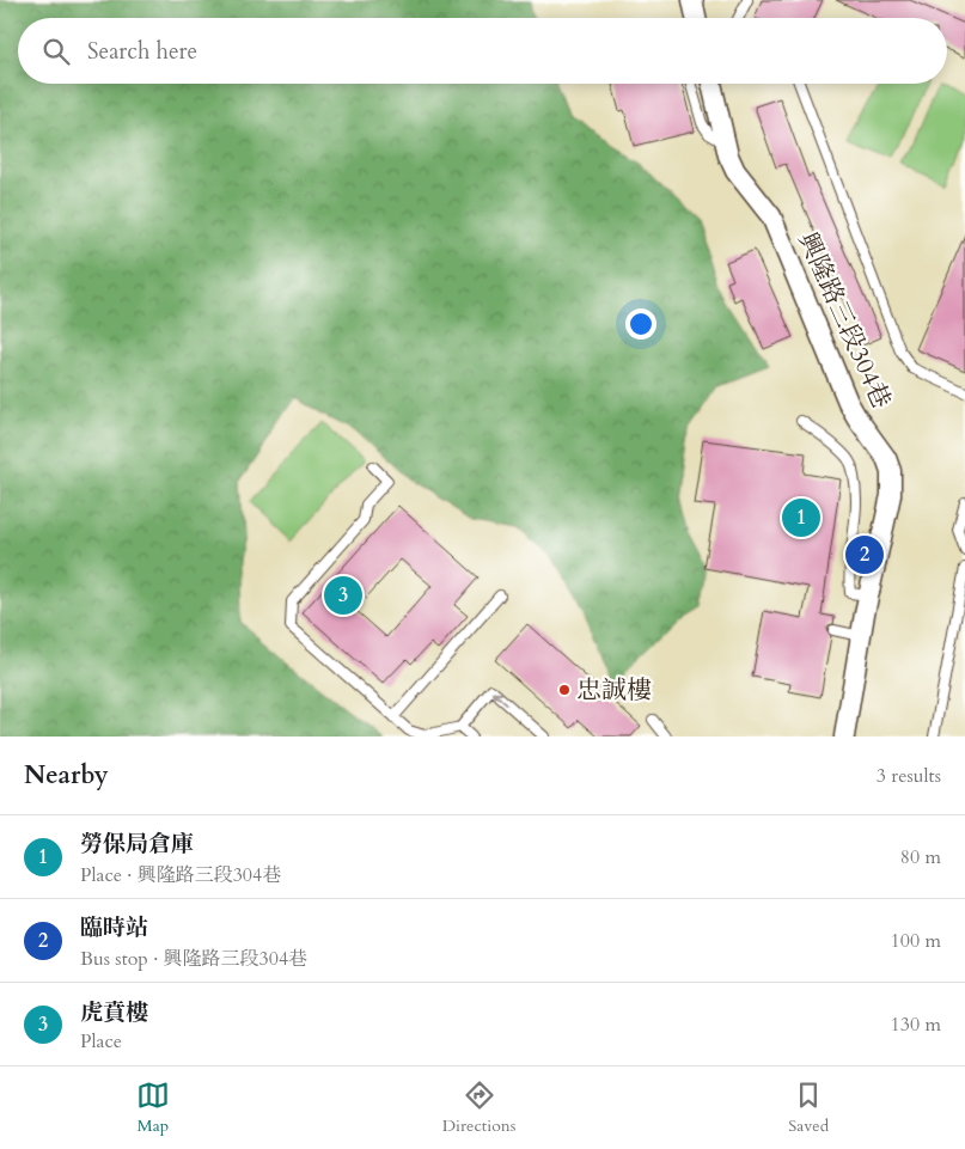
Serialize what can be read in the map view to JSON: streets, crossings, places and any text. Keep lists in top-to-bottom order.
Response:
{
  "streets": {
    "street": ["興隆路三段304巷"]
  },
  "places": ["忠誠樓"],
  "page": {
    "search": "Search here",
    "pins": ["1", "2", "3"],
    "heading": ["Nearby", "3 results"],
    "list": [
      {
        "mark": "1",
        "name": "勞保局倉庫",
        "note": "Place · 興隆路三段304巷",
        "value": "80 m"
      },
      {
        "mark": "2",
        "name": "臨時站",
        "note": "Bus stop · 興隆路三段304巷",
        "value": "100 m"
      },
      {
        "mark": "3",
        "name": "虎賁樓",
        "note": "Place",
        "value": "130 m"
      }
    ],
    "nav": ["Map", "Directions", "Saved"]
  }
}
